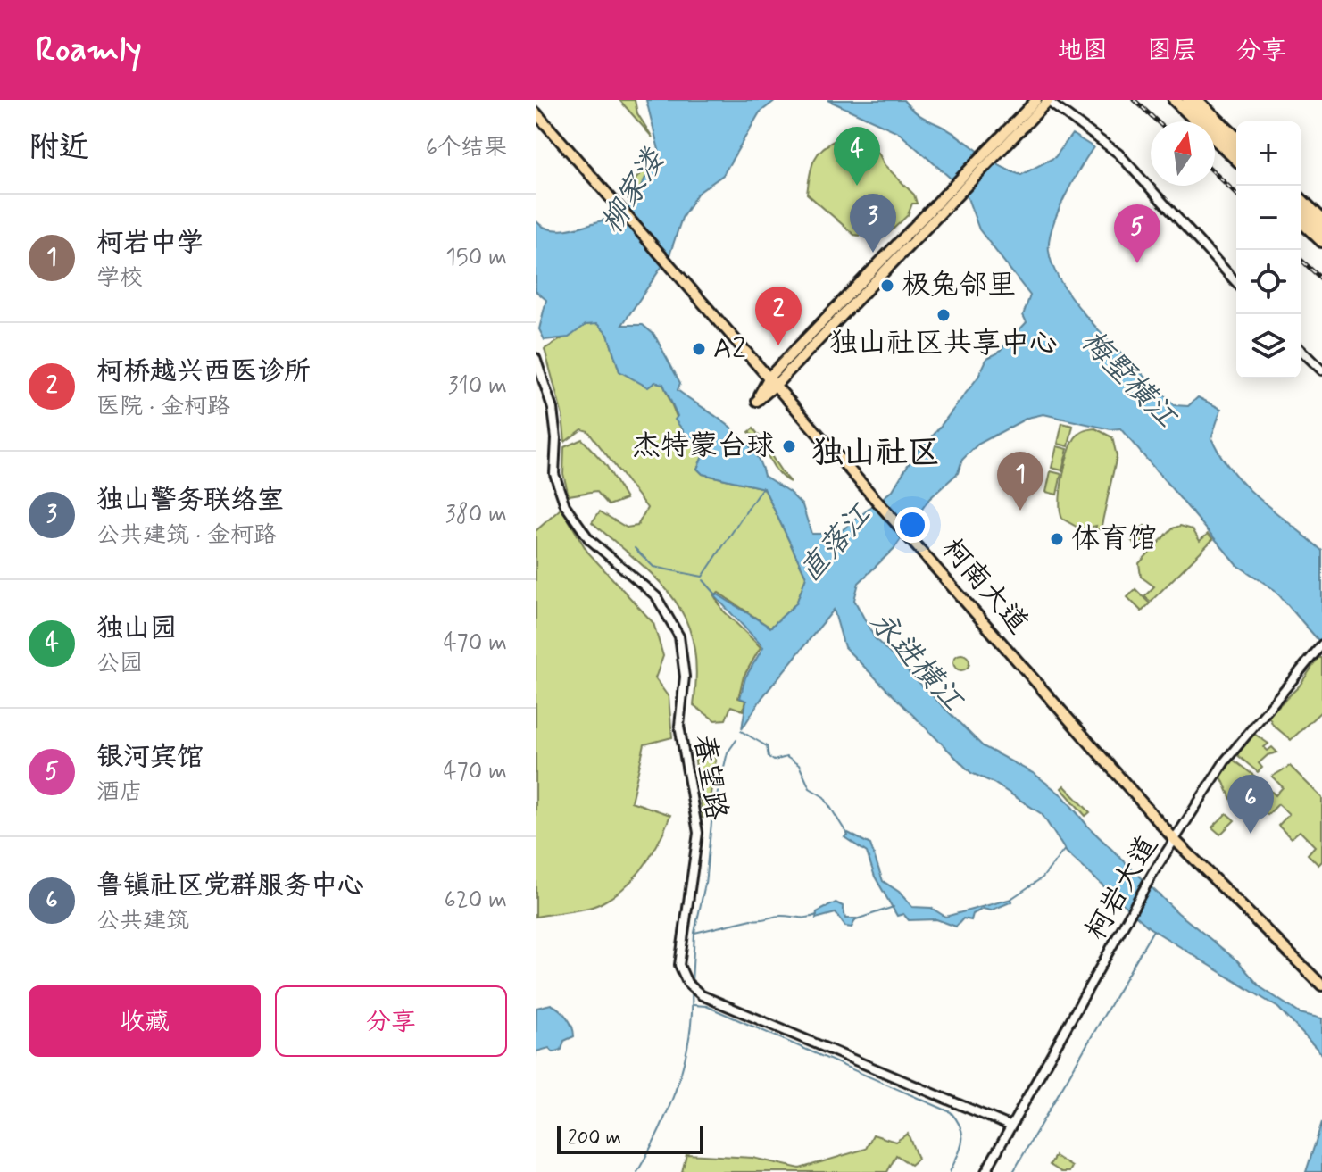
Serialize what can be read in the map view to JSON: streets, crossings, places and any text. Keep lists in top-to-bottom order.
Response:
{
  "streets": {
    "main road": ["柯南大道"],
    "street": ["春望路", "柯岩大道"]
  },
  "crossings": [
    ["柯南大道", "柯岩大道"],
    ["春望路", "柯岩大道"]
  ],
  "districts": ["独山社区"],
  "water": [
    "柳家溇",
    "梅墅横江",
    "直落江",
    "永进横江"
  ],
  "places": [
    "极兔邻里",
    "独山社区共享中心",
    "A2",
    "杰特蒙台球",
    "体育馆"
  ],
  "scale_bar": "200 m",
  "north": "top",
  "page": {
    "header": "Roamly",
    "nav": ["地图", "图层", "分享"],
    "heading": ["附近", "6个结果"],
    "map_buttons": ["+", "−"],
    "pins": [
      "4",
      "3",
      "5",
      "2",
      "1",
      "6"
    ],
    "list": [
      {
        "mark": "1",
        "name": "柯岩中学",
        "note": "学校",
        "value": "150 m"
      },
      {
        "mark": "2",
        "name": "柯桥越兴西医诊所",
        "note": "医院 · 金柯路",
        "value": "310 m"
      },
      {
        "mark": "3",
        "name": "独山警务联络室",
        "note": "公共建筑 · 金柯路",
        "value": "380 m"
      },
      {
        "mark": "4",
        "name": "独山园",
        "note": "公园",
        "value": "470 m"
      },
      {
        "mark": "5",
        "name": "银河宾馆",
        "note": "酒店",
        "value": "470 m"
      },
      {
        "mark": "6",
        "name": "鲁镇社区党群服务中心",
        "note": "公共建筑",
        "value": "620 m"
      }
    ],
    "buttons": ["收藏", "分享"],
    "scale": "200 m"
  }
}
